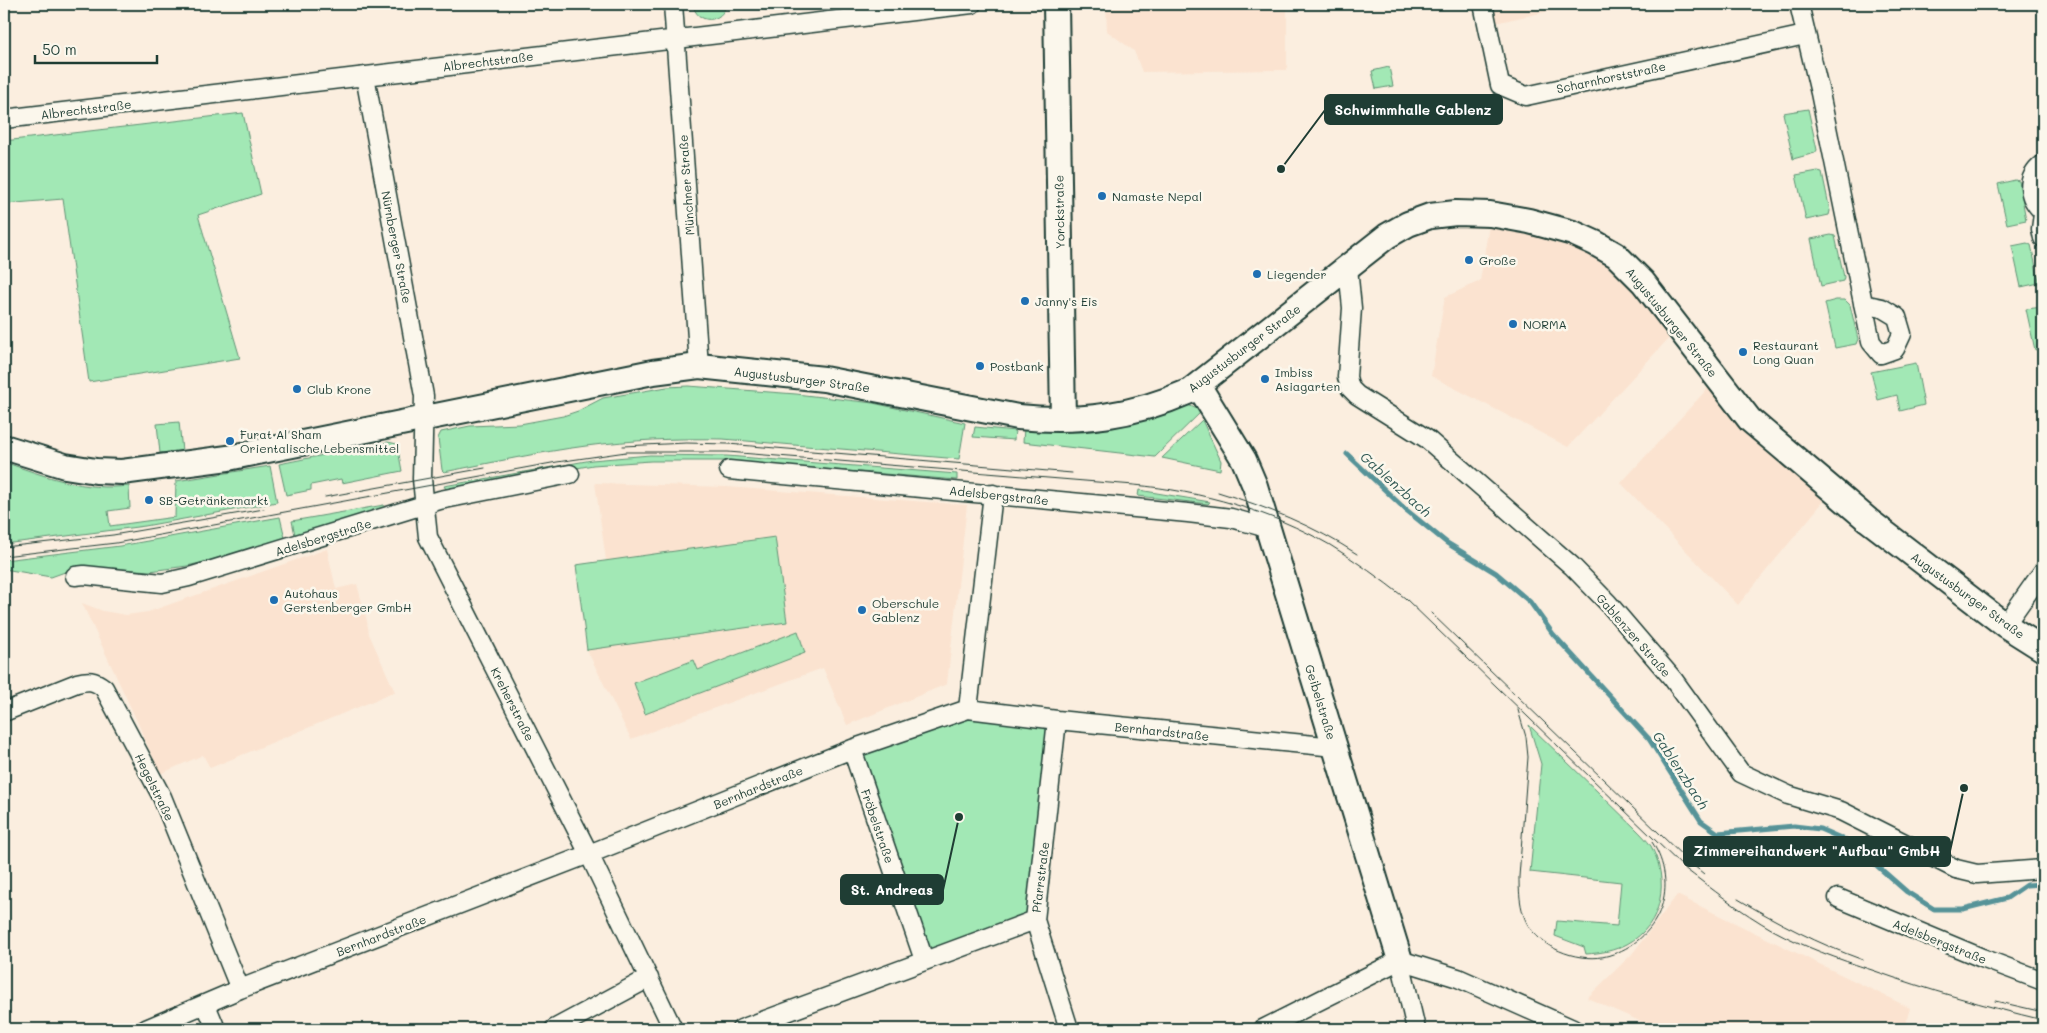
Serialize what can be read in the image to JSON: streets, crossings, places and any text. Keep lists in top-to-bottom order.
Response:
{
  "streets": {
    "main road": ["Yorckstraße", "Augustusburger Straße", "Geibelstraße"],
    "street": [
      "Albrechtstraße",
      "Scharnhorststraße",
      "Münchner Straße",
      "Nürnberger Straße",
      "Adelsbergstraße",
      "Gablenzer Straße",
      "Kreherstraße",
      "Bernhardstraße",
      "Hegelstraße",
      "Fröbelstraße",
      "Pfarrstraße"
    ]
  },
  "crossings": [
    ["Albrechtstraße", "Münchner Straße"],
    ["Albrechtstraße", "Nürnberger Straße"],
    ["Münchner Straße", "Augustusburger Straße"],
    ["Yorckstraße", "Augustusburger Straße"],
    ["Nürnberger Straße", "Augustusburger Straße"],
    ["Nürnberger Straße", "Kreherstraße"],
    ["Augustusburger Straße", "Gablenzer Straße"],
    ["Augustusburger Straße", "Geibelstraße"],
    ["Augustusburger Straße", "Kreherstraße"],
    ["Adelsbergstraße", "Geibelstraße"],
    ["Adelsbergstraße", "Kreherstraße"],
    ["Geibelstraße", "Bernhardstraße"],
    ["Kreherstraße", "Bernhardstraße"],
    ["Bernhardstraße", "Hegelstraße"],
    ["Bernhardstraße", "Fröbelstraße"],
    ["Bernhardstraße", "Pfarrstraße"]
  ],
  "water": ["Gablenzbach"],
  "places": [
    "Schwimmhalle Gablenz",
    "Namaste Nepal",
    "Große",
    "Liegender",
    "Janny's Eis",
    "NORMA",
    "Restaurant Long Quan",
    "Postbank",
    "Imbiss Asiagarten",
    "Club Krone",
    "Furat Al Sham Orientalische Lebensmittel",
    "SB-Getränkemarkt",
    "Autohaus Gerstenberger GmbH",
    "Oberschule Gablenz",
    "Zimmereihandwerk \"Aufbau\" GmbH",
    "St. Andreas"
  ],
  "scale_bar": "50 m"
}
